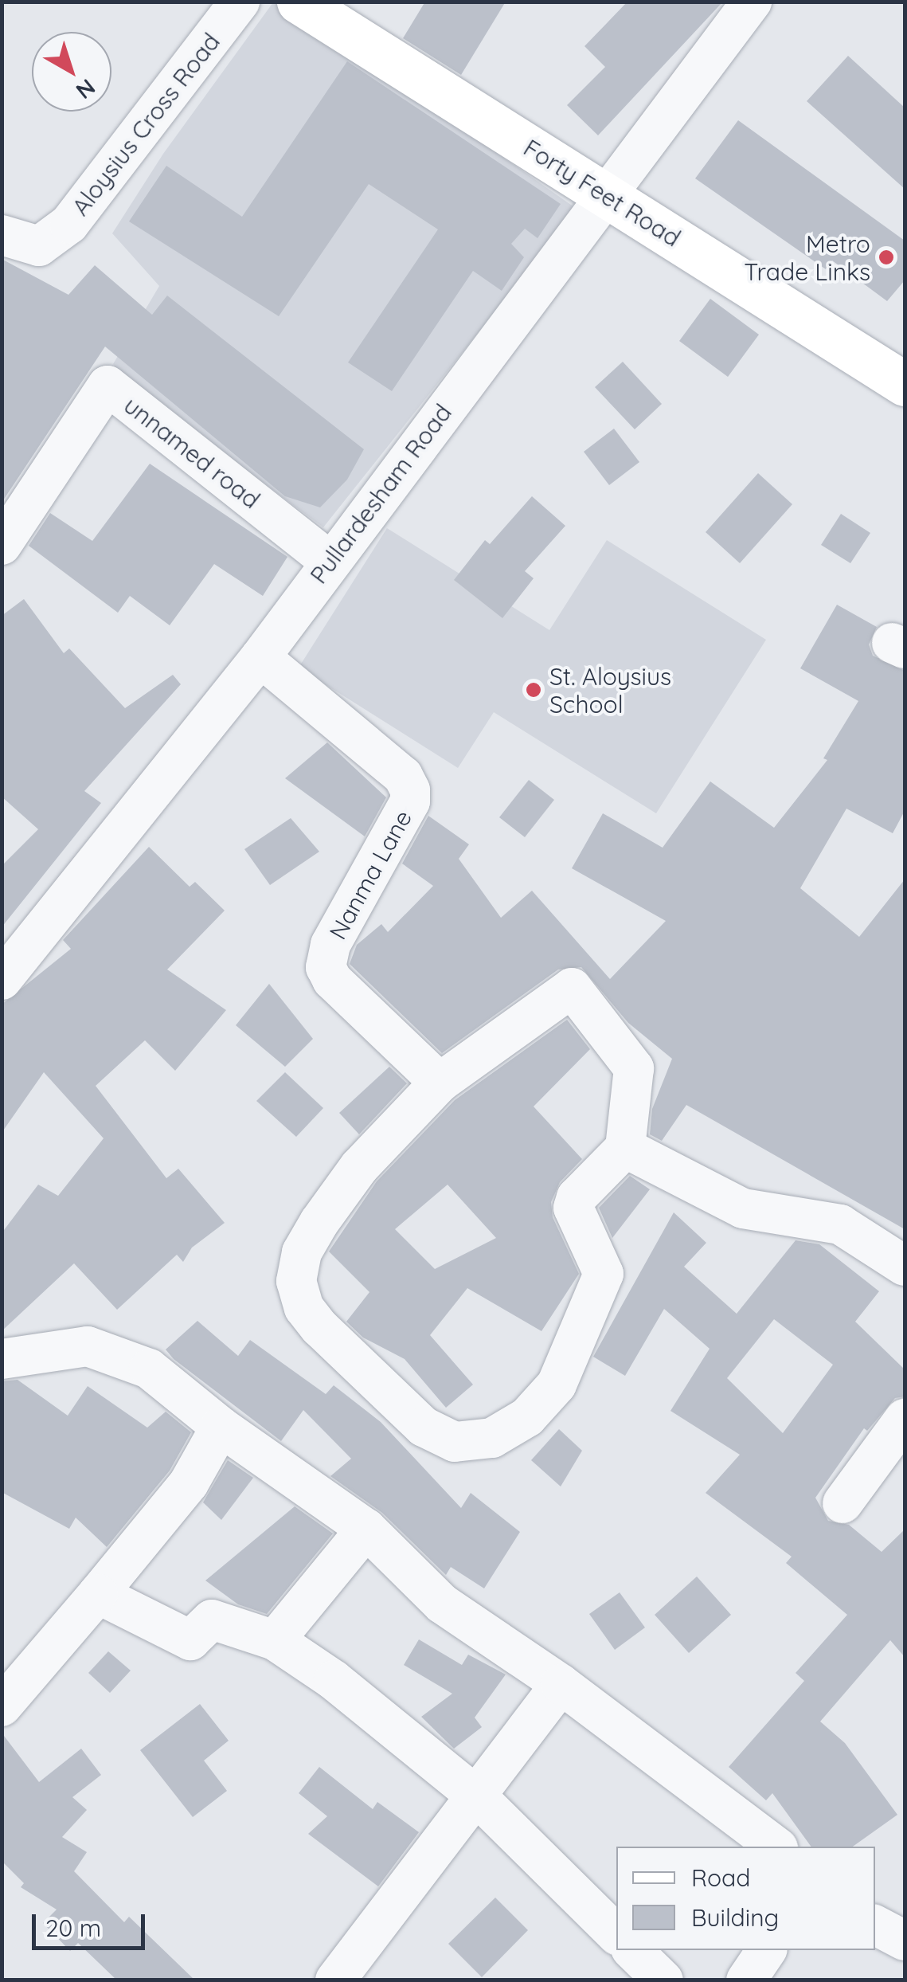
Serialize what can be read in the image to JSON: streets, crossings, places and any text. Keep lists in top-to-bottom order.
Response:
{
  "streets": {
    "main road": ["Forty Feet Road"],
    "street": [
      "Aloysius Cross Road",
      "unnamed road",
      "Pullardesham Road",
      "Nanma Lane"
    ]
  },
  "crossings": [
    ["Forty Feet Road", "Pullardesham Road"],
    ["unnamed road", "Pullardesham Road"],
    ["Pullardesham Road", "Nanma Lane"]
  ],
  "places": ["Metro Trade Links", "St. Aloysius School"],
  "legend": ["Road", "Building"],
  "scale_bar": "20 m",
  "north": "bottom right"
}
